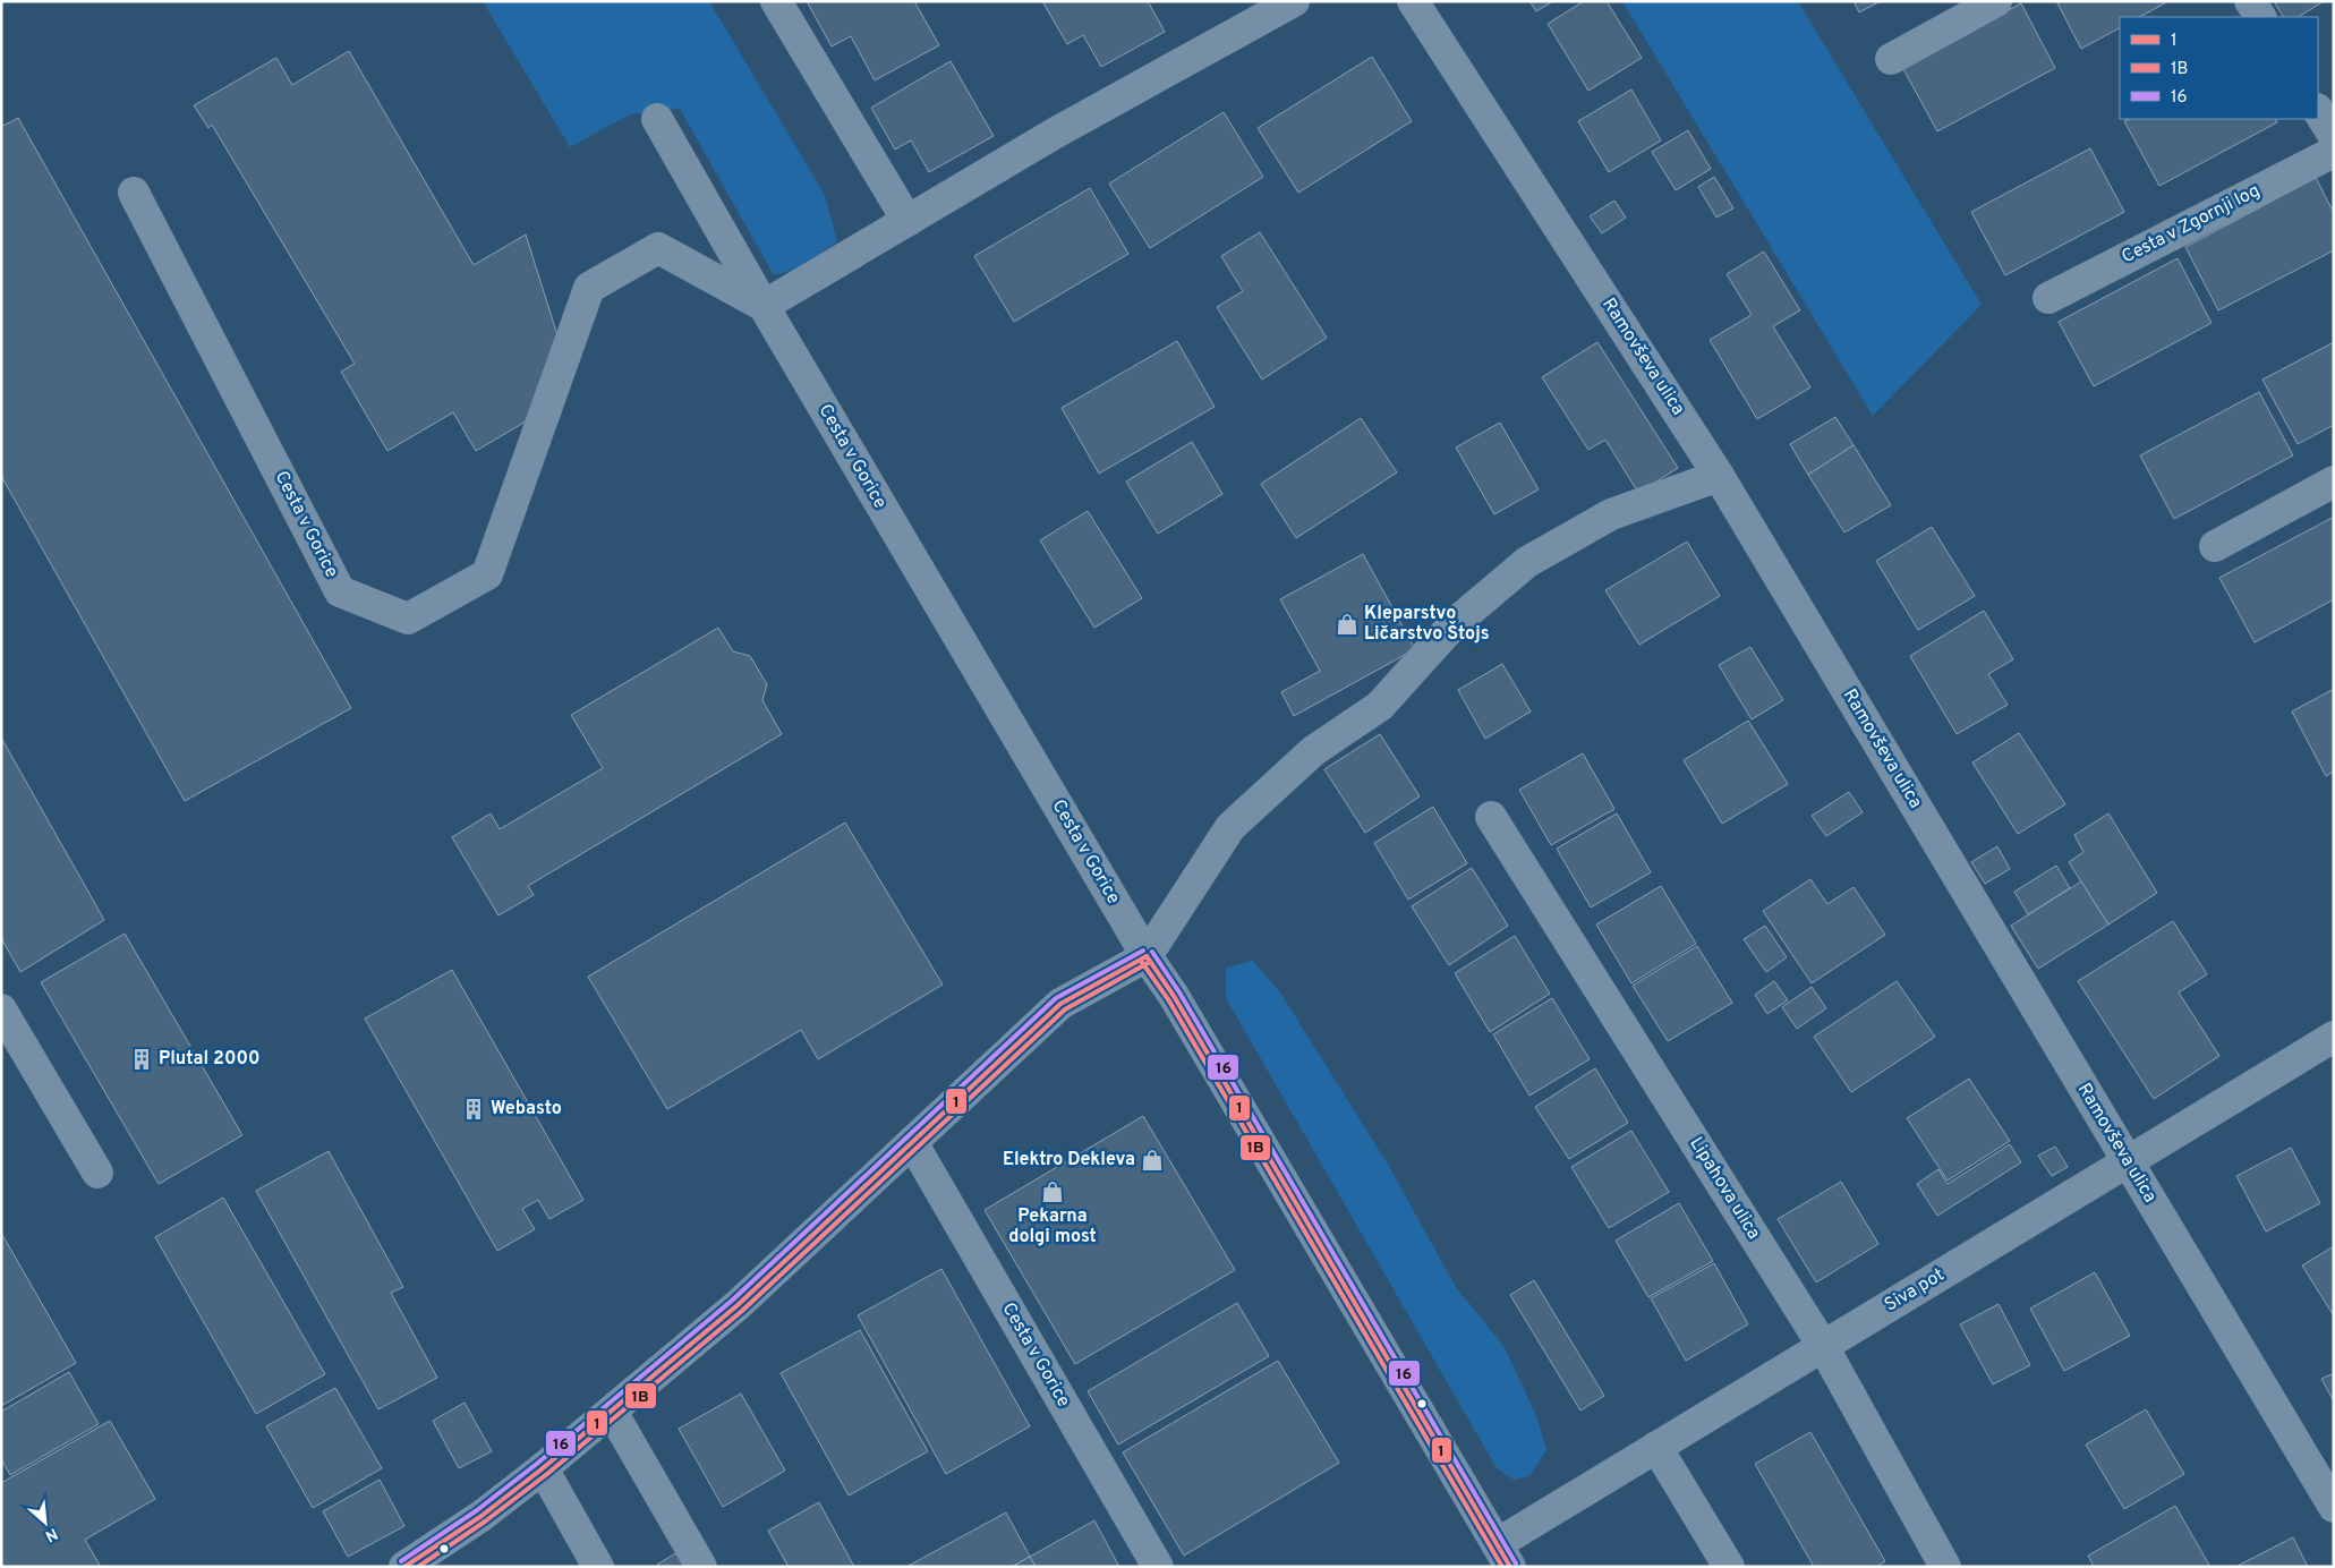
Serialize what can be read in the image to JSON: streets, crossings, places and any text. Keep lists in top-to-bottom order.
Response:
{
  "streets": {
    "street": [
      "Cesta v Zgornji log",
      "Ramovševa ulica",
      "Cesta v Gorice",
      "Lipahova ulica",
      "Siva pot"
    ]
  },
  "crossings": [
    ["Ramovševa ulica", "Siva pot"],
    ["Cesta v Gorice", "Siva pot"],
    ["Lipahova ulica", "Siva pot"]
  ],
  "places": {
    "shop": ["Kleparstvo Ličarstvo Štojs", "Elektro Dekleva", "Pekarna dolgi most"],
    "building": ["Plutal 2000", "Webasto"]
  },
  "lines": ["transit line 16", "transit line 1", "transit line 1B"],
  "legend": ["1", "1B", "16"],
  "north": "bottom right"
}
